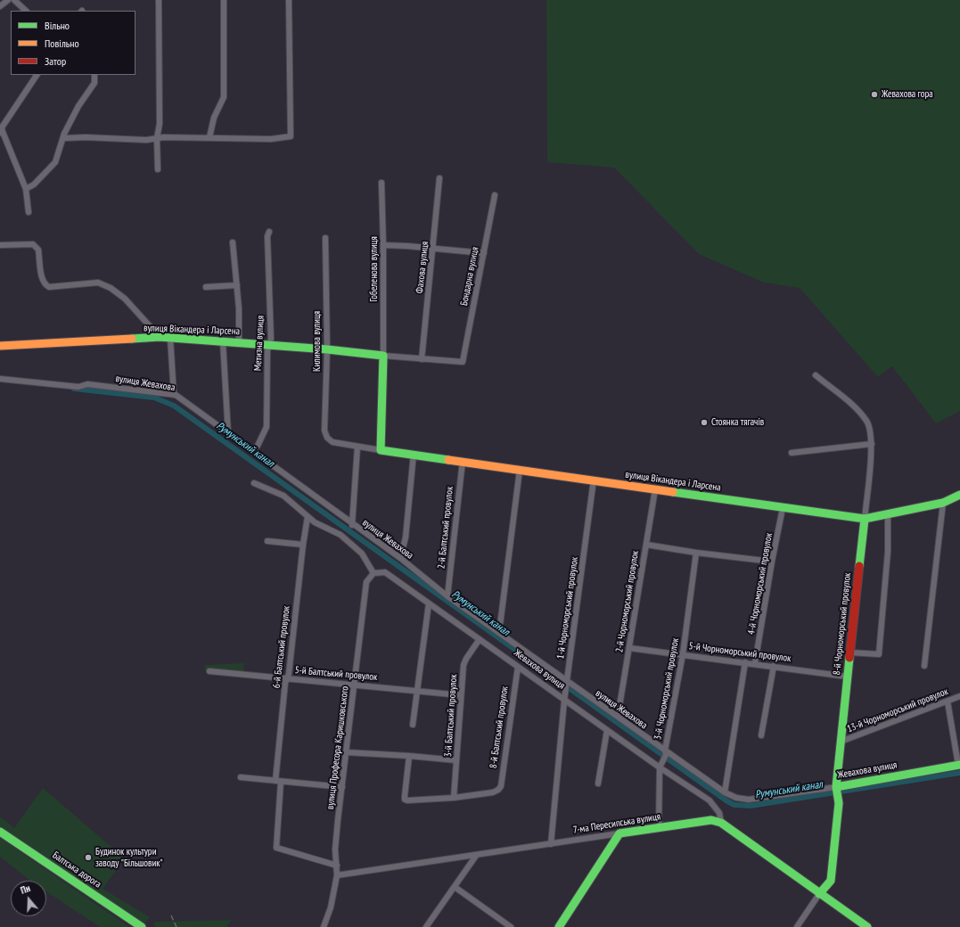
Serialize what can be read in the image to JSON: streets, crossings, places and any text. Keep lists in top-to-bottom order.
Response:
{
  "streets": {
    "street": [
      "Фахова вулиця",
      "Гобеленова вулиця",
      "Бондарна вулиця",
      "вулиця Вікандера і Ларсена",
      "Килимова вулиця",
      "Метизна вулиця",
      "вулиця Жевахова",
      "2-й Балтський провулок",
      "4-й Чорноморський провулок",
      "2-й Чорноморський провулок",
      "1-й Чорноморський провулок",
      "8-й Чорноморський провулок",
      "6-й Балтський провулок",
      "5-й Чорноморський провулок",
      "Жевахова вулиця",
      "5-й Балтський провулок",
      "3-й Чорноморський провулок",
      "13-й Чорноморський провулок",
      "3-й Балтський провулок",
      "8-й Балтський провулок",
      "вулиця Професора Каришковського",
      "7-ма Пересипська вулиця",
      "Балтська дорога"
    ]
  },
  "crossings": [
    ["Фахова вулиця", "вулиця Вікандера і Ларсена"],
    ["Гобеленова вулиця", "вулиця Вікандера і Ларсена"],
    ["Бондарна вулиця", "вулиця Вікандера і Ларсена"],
    ["вулиця Вікандера і Ларсена", "Килимова вулиця"],
    ["вулиця Вікандера і Ларсена", "Метизна вулиця"],
    ["вулиця Вікандера і Ларсена", "2-й Балтський провулок"],
    ["вулиця Вікандера і Ларсена", "4-й Чорноморський провулок"],
    ["вулиця Вікандера і Ларсена", "2-й Чорноморський провулок"],
    ["вулиця Вікандера і Ларсена", "1-й Чорноморський провулок"],
    ["вулиця Вікандера і Ларсена", "8-й Чорноморський провулок"],
    ["Метизна вулиця", "вулиця Жевахова"],
    ["вулиця Жевахова", "2-й Балтський провулок"],
    ["вулиця Жевахова", "2-й Чорноморський провулок"],
    ["вулиця Жевахова", "1-й Чорноморський провулок"],
    ["вулиця Жевахова", "Жевахова вулиця"],
    ["вулиця Жевахова", "3-й Чорноморський провулок"],
    ["4-й Чорноморський провулок", "5-й Чорноморський провулок"],
    ["2-й Чорноморський провулок", "5-й Чорноморський провулок"],
    ["1-й Чорноморський провулок", "Жевахова вулиця"],
    ["1-й Чорноморський провулок", "7-ма Пересипська вулиця"],
    ["8-й Чорноморський провулок", "5-й Чорноморський провулок"],
    ["8-й Чорноморський провулок", "Жевахова вулиця"],
    ["8-й Чорноморський провулок", "13-й Чорноморський провулок"],
    ["6-й Балтський провулок", "5-й Балтський провулок"],
    ["6-й Балтський провулок", "вулиця Професора Каришковського"],
    ["5-й Чорноморський провулок", "3-й Чорноморський провулок"],
    ["Жевахова вулиця", "3-й Чорноморський провулок"],
    ["Жевахова вулиця", "3-й Балтський провулок"],
    ["Жевахова вулиця", "8-й Балтський провулок"],
    ["Жевахова вулиця", "вулиця Професора Каришковського"],
    ["Жевахова вулиця", "7-ма Пересипська вулиця"],
    ["5-й Балтський провулок", "3-й Балтський провулок"],
    ["5-й Балтський провулок", "вулиця Професора Каришковського"],
    ["3-й Чорноморський провулок", "7-ма Пересипська вулиця"],
    ["3-й Балтський провулок", "8-й Балтський провулок"],
    ["вулиця Професора Каришковського", "7-ма Пересипська вулиця"]
  ],
  "water": ["Румунський канал"],
  "places": ["Жевахова гора", "Стоянка тягачів", "Будинок культури заводу \"Більшовик\""],
  "legend": ["Вільно", "Повільно", "Затор"],
  "north": "top"
}
